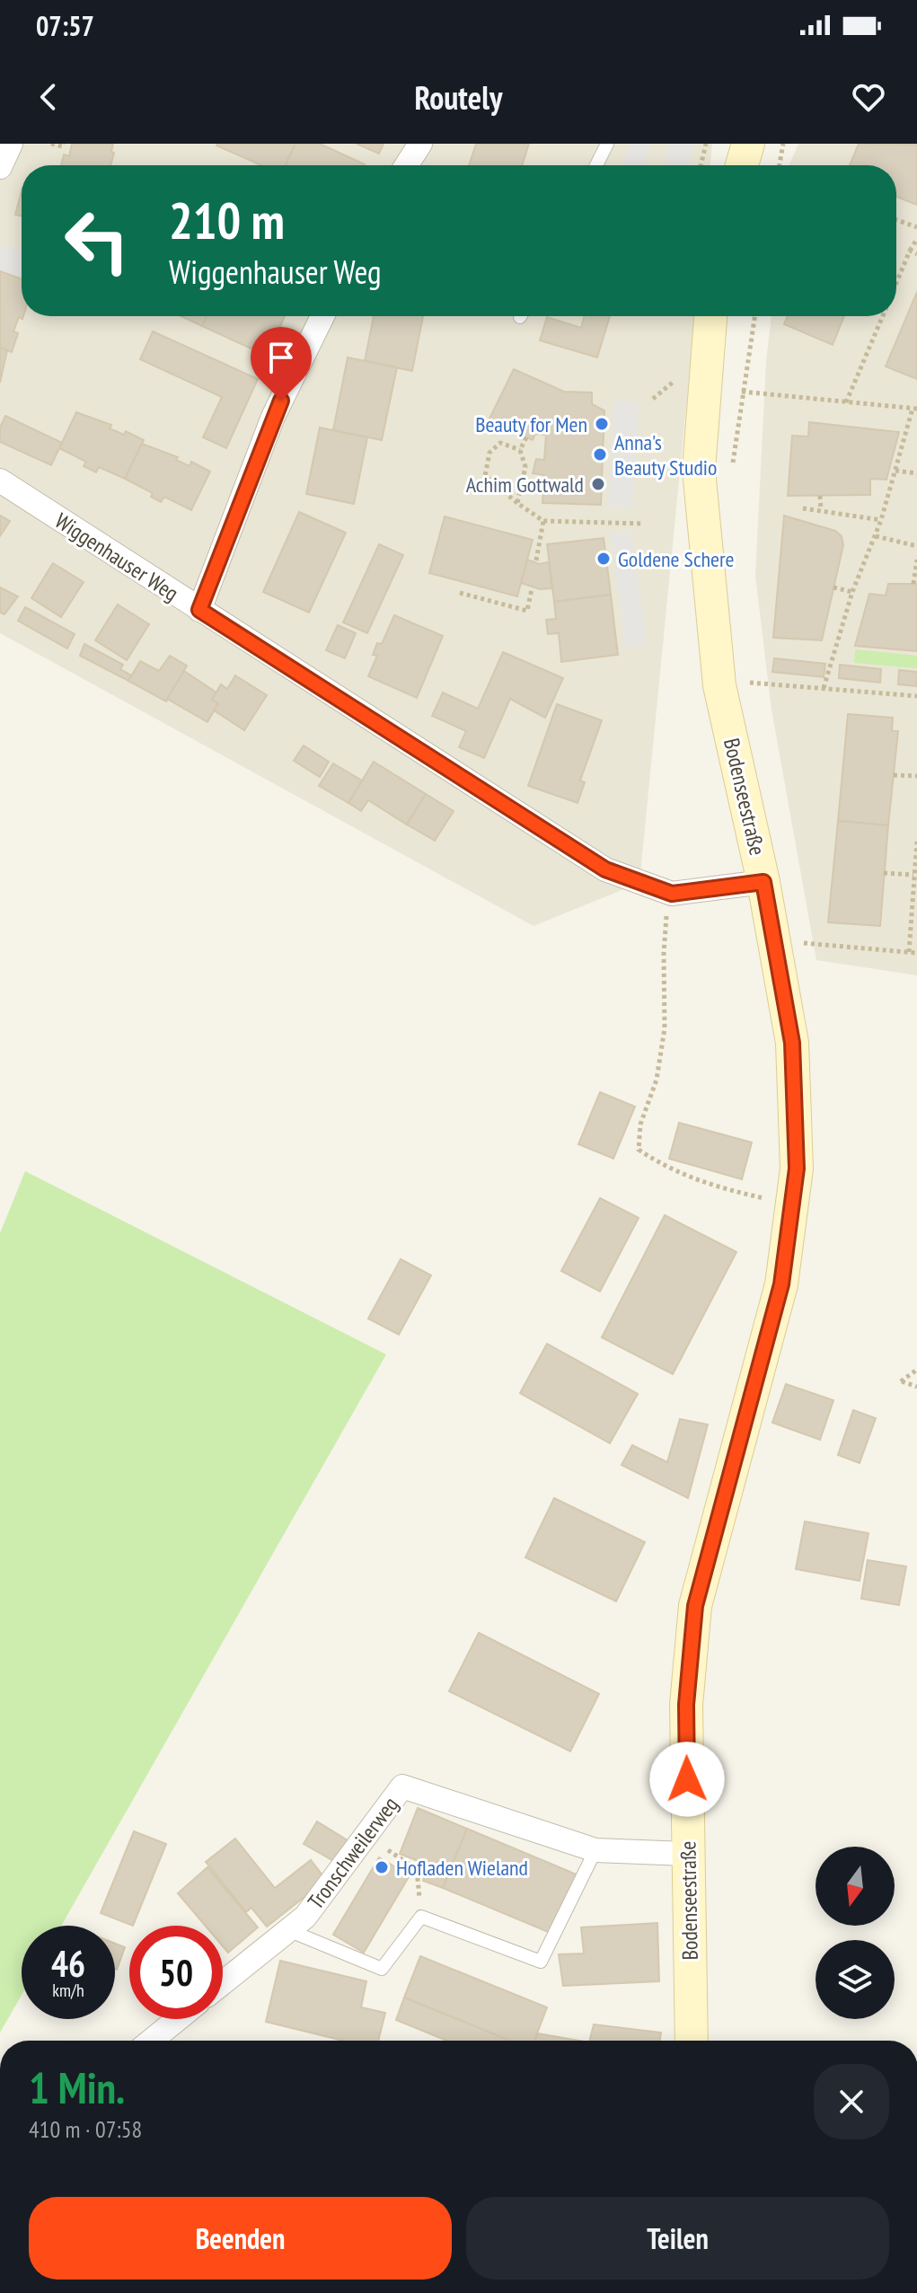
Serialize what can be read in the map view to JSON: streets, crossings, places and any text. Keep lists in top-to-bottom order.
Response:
{
  "streets": {
    "main road": ["Bodenseestraße"],
    "street": ["Wiggenhauser Weg", "Tronschweilerweg"]
  },
  "crossings": [
    ["Wiggenhauser Weg", "Bodenseestraße"],
    ["Bodenseestraße", "Tronschweilerweg"]
  ],
  "places": [
    "Beauty for Men",
    "Anna's Beauty Studio",
    "Achim Gottwald",
    "Goldene Schere",
    "Hofladen Wieland"
  ],
  "north": "bottom",
  "page": {
    "status": "07:57",
    "header": "Routely",
    "turn": ["210 m", "Wiggenhauser Weg"],
    "speed": "46 km/h",
    "limit": "50",
    "heading": ["1 Min.", "410 m · 07:58"],
    "buttons": ["Beenden", "Teilen"]
  }
}
